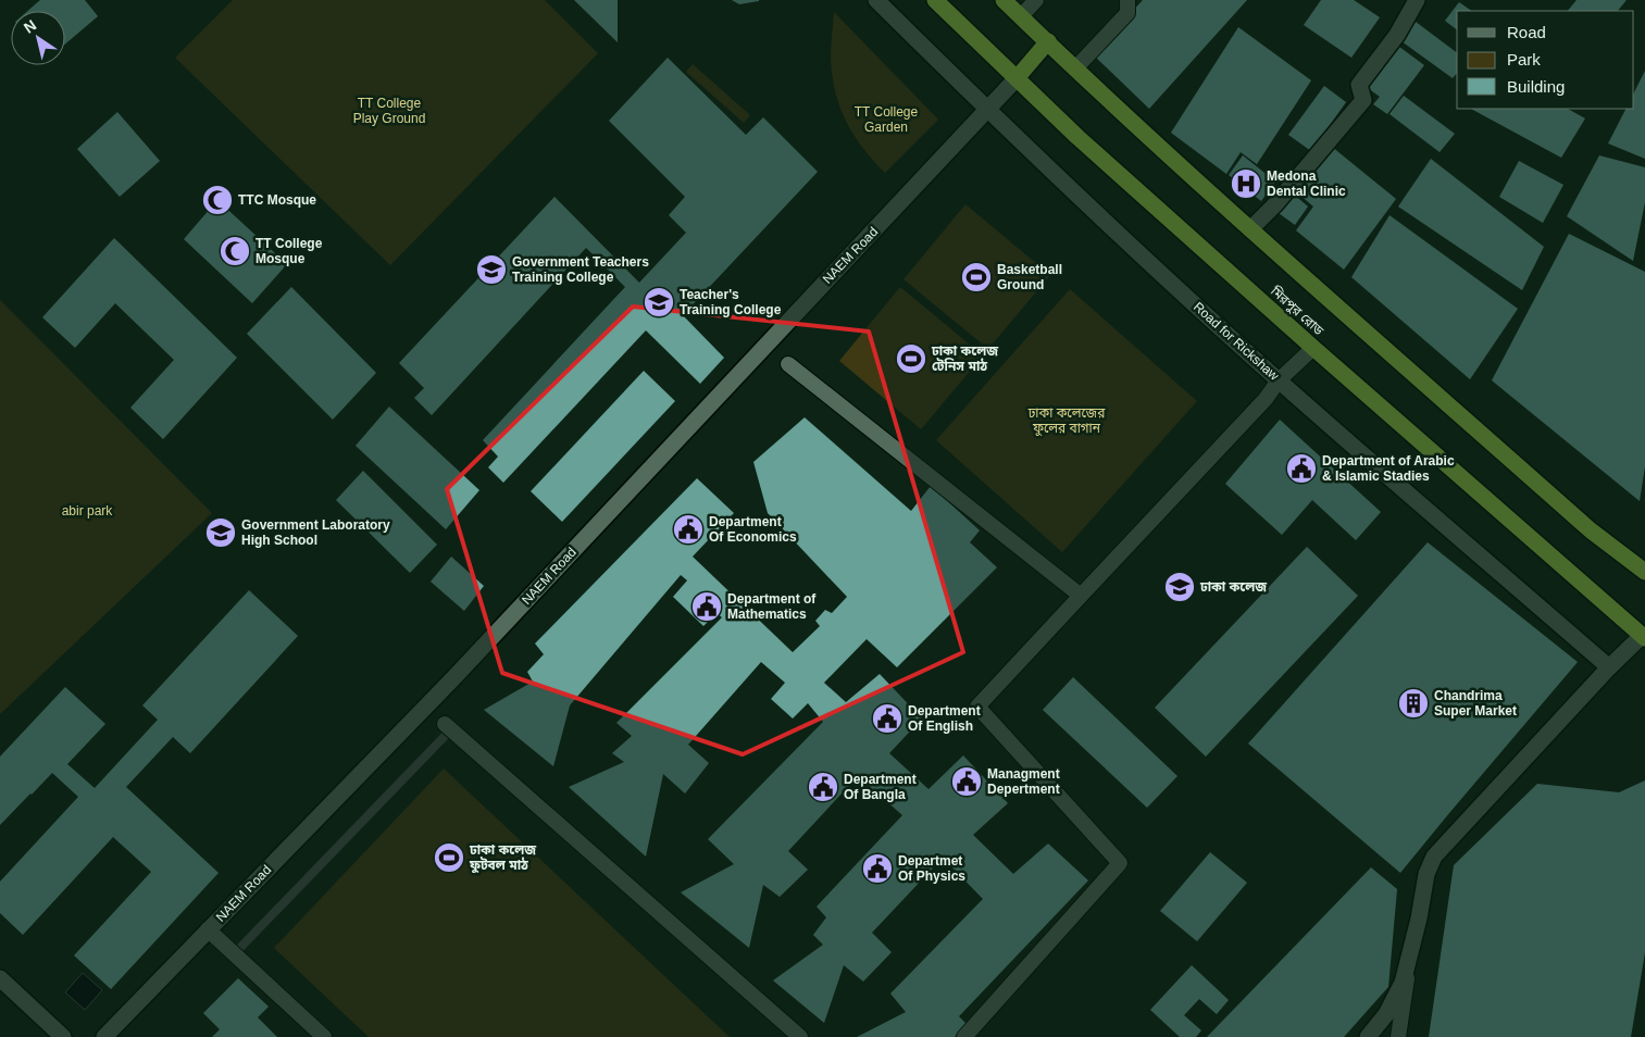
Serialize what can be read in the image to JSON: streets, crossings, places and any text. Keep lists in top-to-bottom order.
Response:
{
  "streets": {
    "highway": ["মিরপুর রোড"],
    "street": ["NAEM Road", "Road for Rickshaw"]
  },
  "crossings": [
    ["NAEM Road", "মিরপুর রোড"],
    ["NAEM Road", "Road for Rickshaw"]
  ],
  "parks": [
    "TT College Play Ground",
    "TT College Garden",
    "ঢাকা কলেজের ফুলের বাগান",
    "abir park"
  ],
  "places": {
    "hospital": ["Medona Dental Clinic"],
    "mosque": ["TTC Mosque", "TT College Mosque"],
    "school or university": [
      "Government Teachers Training College",
      "Teacher's Training College",
      "Government Laboratory High School",
      "ঢাকা কলেজ"
    ],
    "sports": ["Basketball Ground", "ঢাকা কলেজ টেনিস মাঠ", "ঢাকা কলেজ ফুটবল মাঠ"],
    "public building": [
      "Department of Arabic & Islamic Stadies",
      "Department Of Economics",
      "Department of Mathematics",
      "Department Of English",
      "Managment Depertment",
      "Department Of Bangla",
      "Departmet Of Physics"
    ],
    "building": ["Chandrima Super Market"]
  },
  "legend": ["Road", "Park", "Building"],
  "north": "top left"
}
